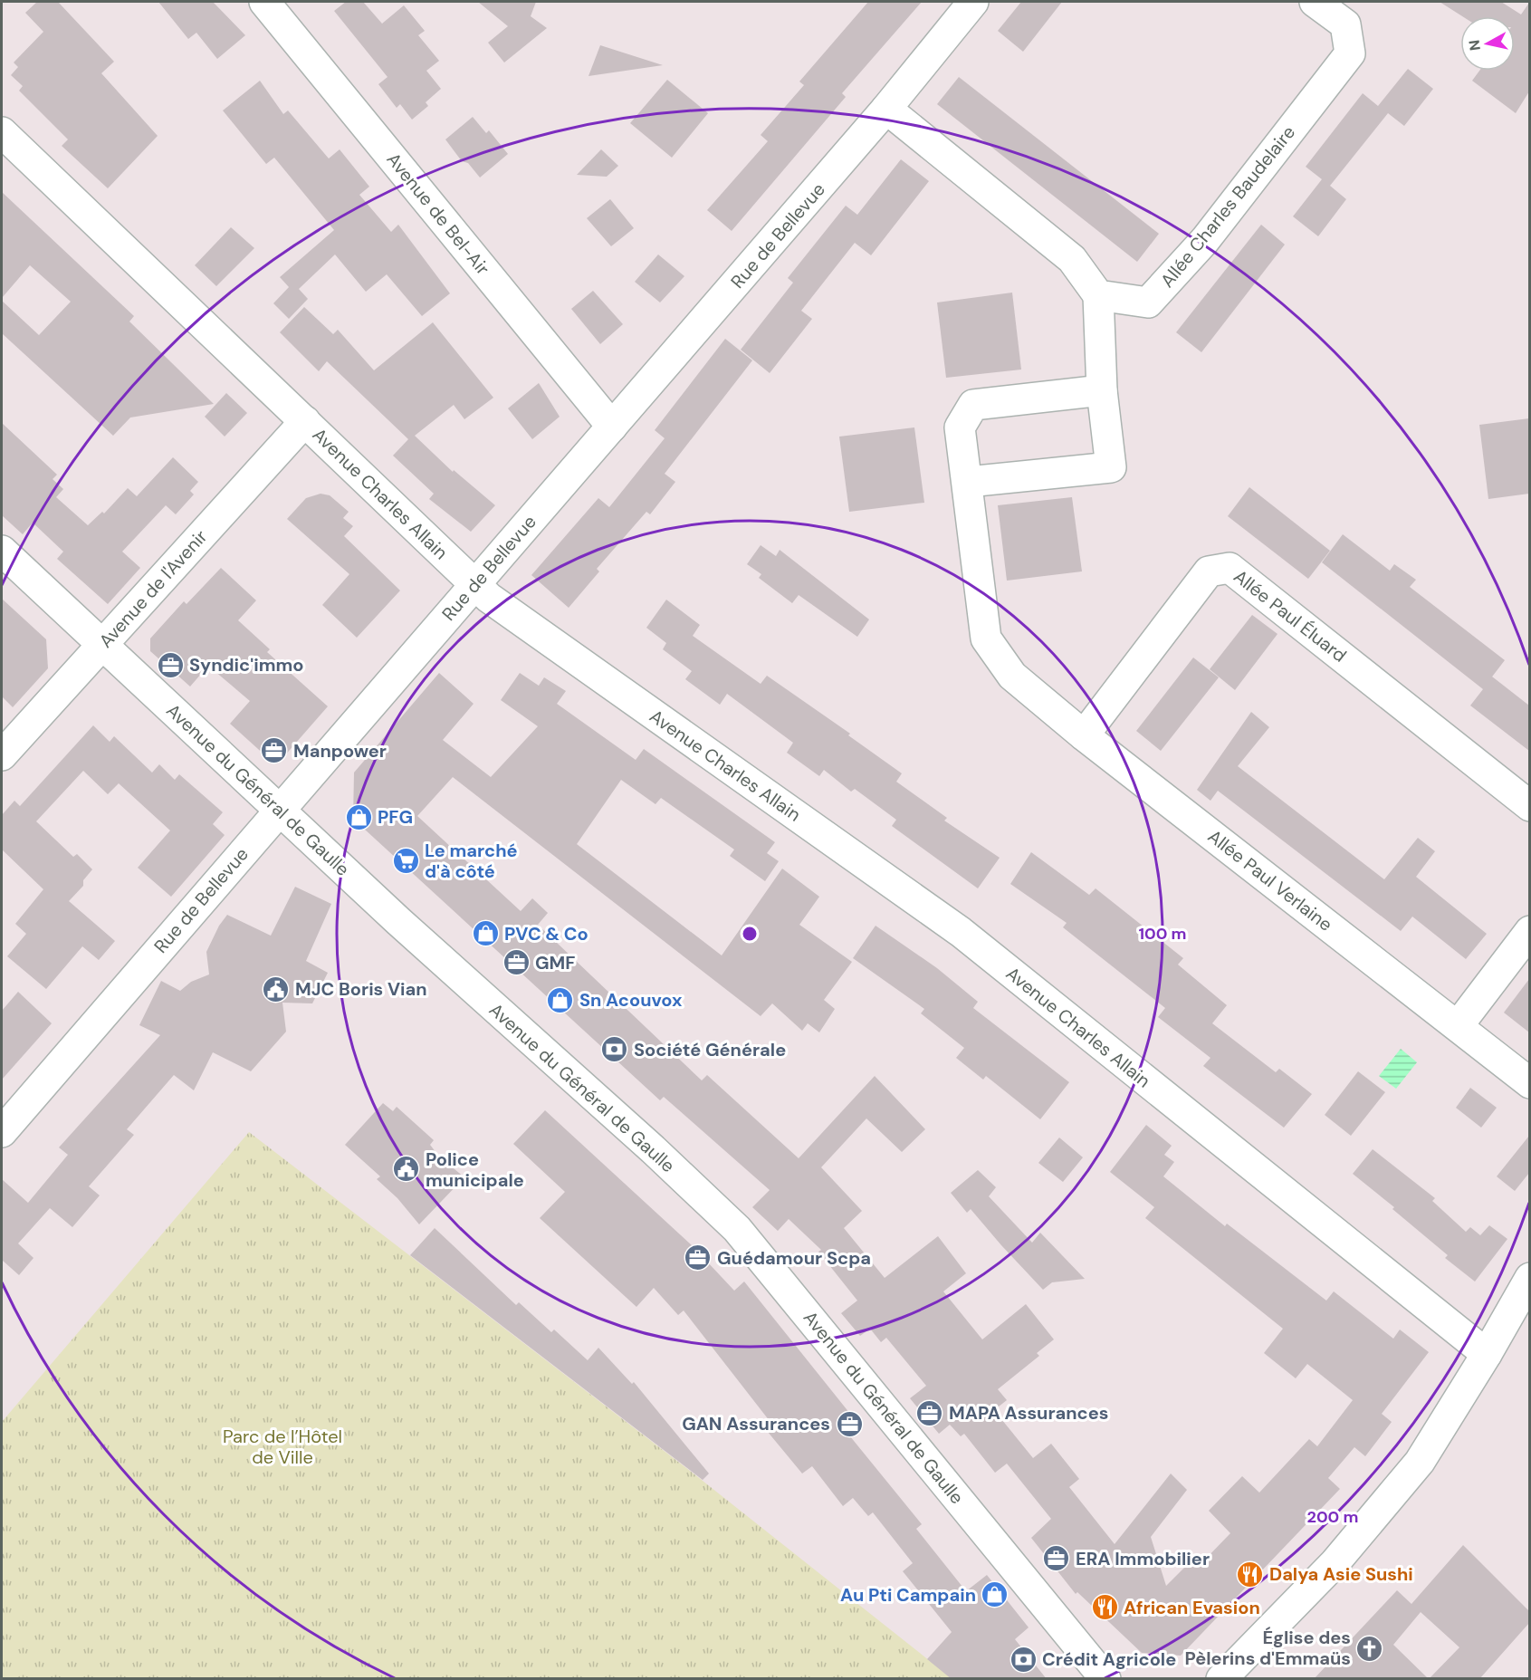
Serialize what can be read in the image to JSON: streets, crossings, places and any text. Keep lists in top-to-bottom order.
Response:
{
  "streets": {
    "street": [
      "Allée Charles Baudelaire",
      "Avenue de Bel-Air",
      "Rue de Bellevue",
      "Avenue Charles Allain",
      "Avenue de l'Avenir",
      "Allée Paul Éluard",
      "Avenue du Général de Gaulle",
      "Allée Paul Verlaine"
    ]
  },
  "crossings": [
    ["Avenue de Bel-Air", "Rue de Bellevue"],
    ["Rue de Bellevue", "Avenue Charles Allain"],
    ["Rue de Bellevue", "Avenue du Général de Gaulle"],
    ["Avenue Charles Allain", "Avenue de l'Avenir"],
    ["Avenue de l'Avenir", "Avenue du Général de Gaulle"],
    ["Allée Paul Éluard", "Allée Paul Verlaine"]
  ],
  "parks": ["Parc de l’Hôtel de Ville"],
  "places": {
    "office": [
      "Syndic'immo",
      "Manpower",
      "GMF",
      "Guédamour Scpa",
      "MAPA Assurances",
      "GAN Assurances",
      "ERA Immobilier"
    ],
    "shop": [
      "PFG",
      "PVC & Co",
      "Sn Acouvox",
      "Au Pti Campain"
    ],
    "supermarket": ["Le marché d'à côté"],
    "public building": ["MJC Boris Vian", "Police municipale"],
    "bank": ["Société Générale", "Crédit Agricole"],
    "restaurant": ["Dalya Asie Sushi", "African Evasion"],
    "church": ["Église des Pèlerins d'Emmaüs"]
  },
  "north": "left",
  "rings": ["100 m", "200 m"]
}
